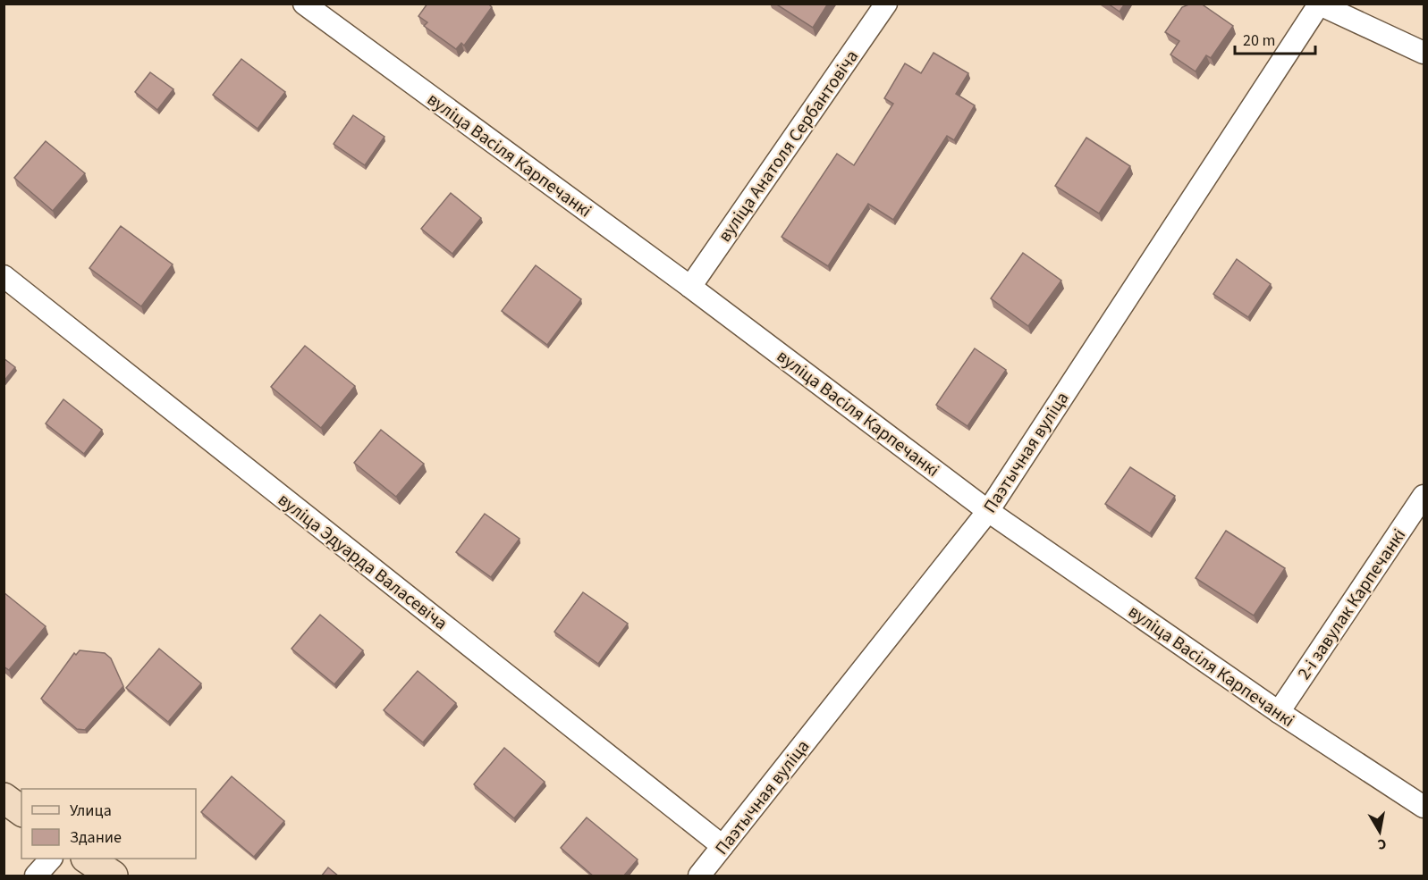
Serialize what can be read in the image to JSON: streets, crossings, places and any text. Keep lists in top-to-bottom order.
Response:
{
  "streets": {
    "street": [
      "вуліца Анатоля Сербантовіча",
      "вуліца Васіля Карпечанкі",
      "Паэтычная вуліца",
      "вуліца Эдуарда Валасевіча",
      "2-і завулак Карпечанкі"
    ]
  },
  "crossings": [
    ["вуліца Анатоля Сербантовіча", "вуліца Васіля Карпечанкі"],
    ["вуліца Васіля Карпечанкі", "Паэтычная вуліца"],
    ["вуліца Васіля Карпечанкі", "2-і завулак Карпечанкі"],
    ["Паэтычная вуліца", "вуліца Эдуарда Валасевіча"]
  ],
  "legend": ["Улица", "Здание"],
  "scale_bar": "20 m",
  "north": "bottom"
}
